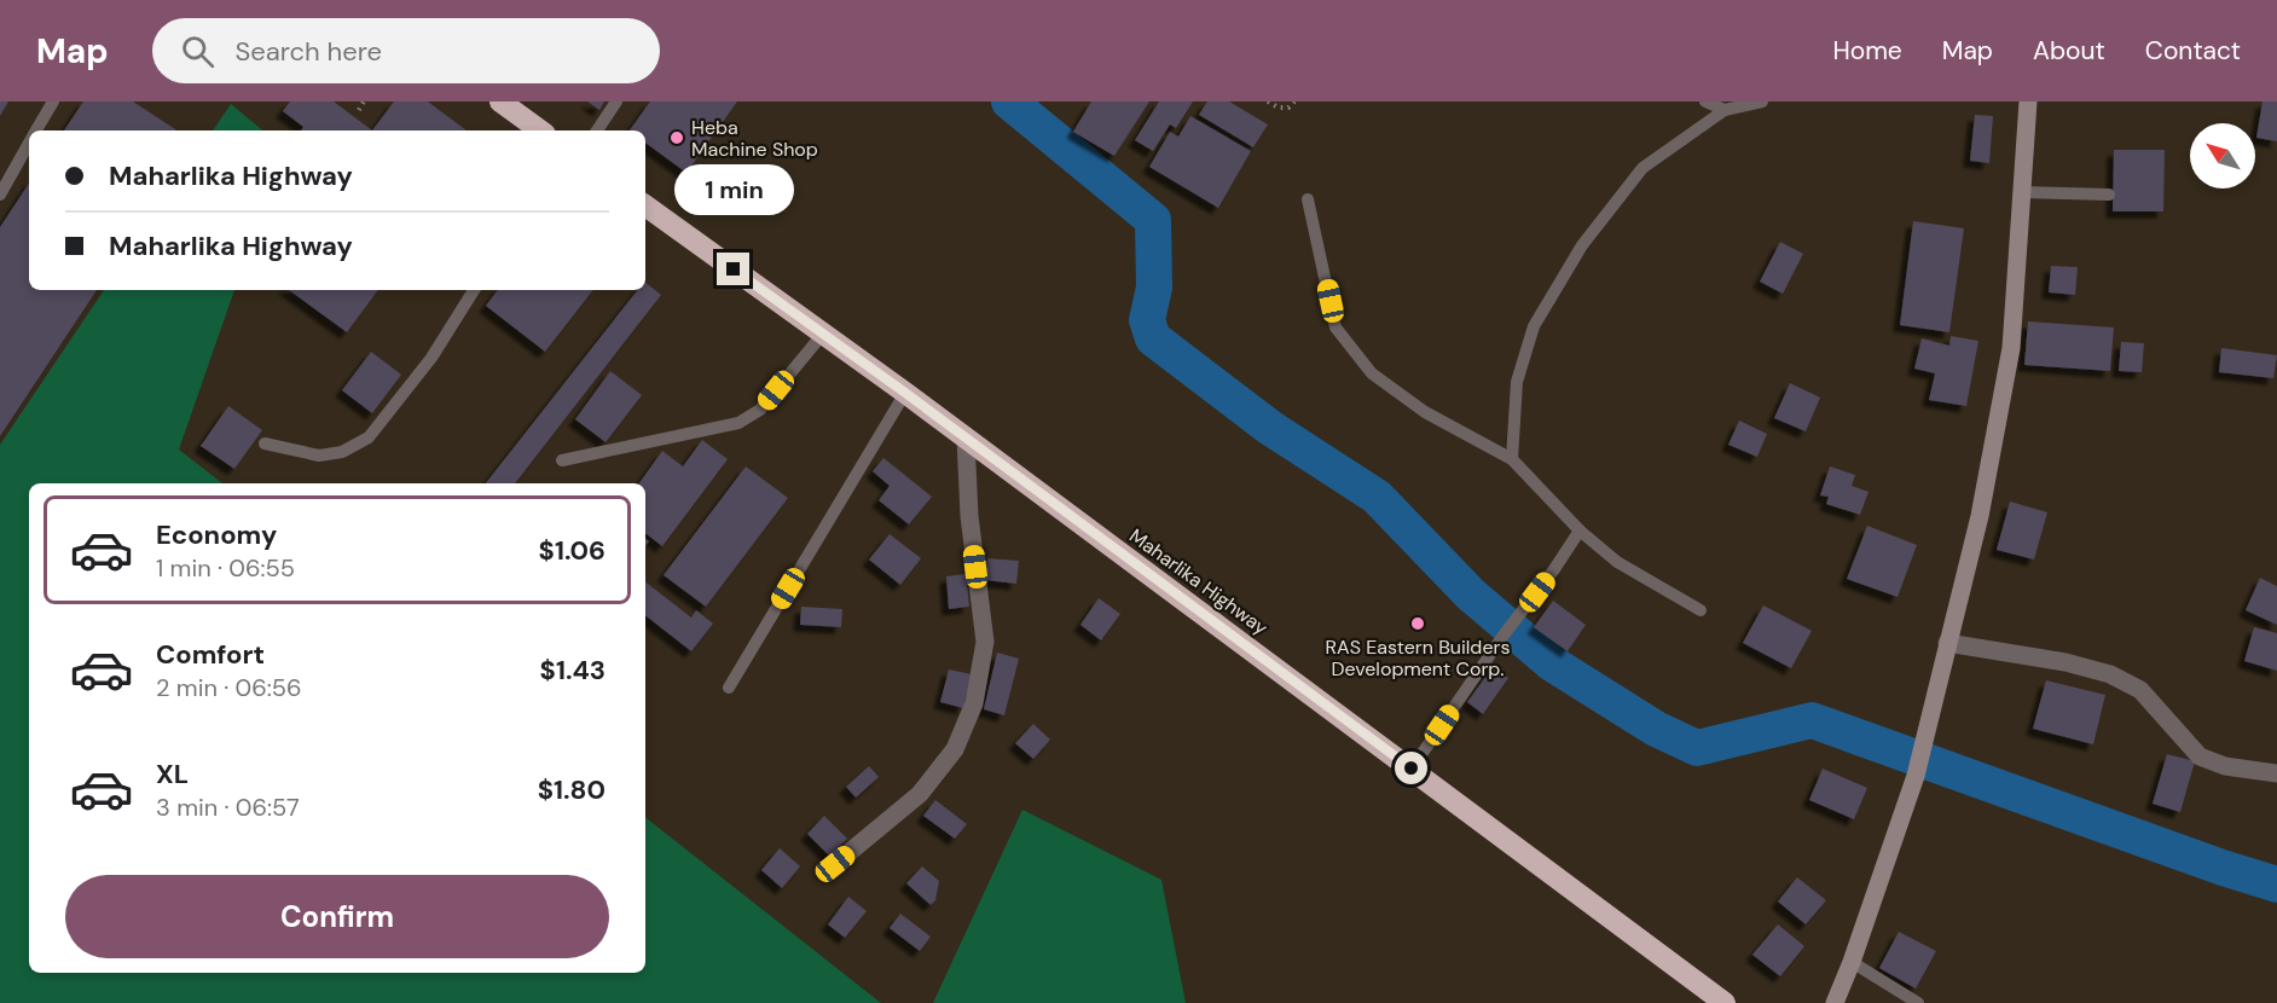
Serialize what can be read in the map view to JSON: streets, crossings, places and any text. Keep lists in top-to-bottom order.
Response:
{
  "streets": {
    "highway": ["Maharlika Highway"]
  },
  "places": ["Heba Machine Shop", "RAS Eastern Builders Development Corp."],
  "north": "top left",
  "page": {
    "header": "Map",
    "search": "Search here",
    "nav": [
      "Home",
      "Map",
      "About",
      "Contact"
    ],
    "banner": ["Maharlika Highway", "Maharlika Highway"],
    "bubble": "1 min",
    "list": [
      {
        "name": "Economy",
        "note": "1 min · 06:55",
        "value": "$1.06"
      },
      {
        "name": "Comfort",
        "note": "2 min · 06:56",
        "value": "$1.43"
      },
      {
        "name": "XL",
        "note": "3 min · 06:57",
        "value": "$1.80"
      }
    ],
    "buttons": "Confirm"
  }
}
